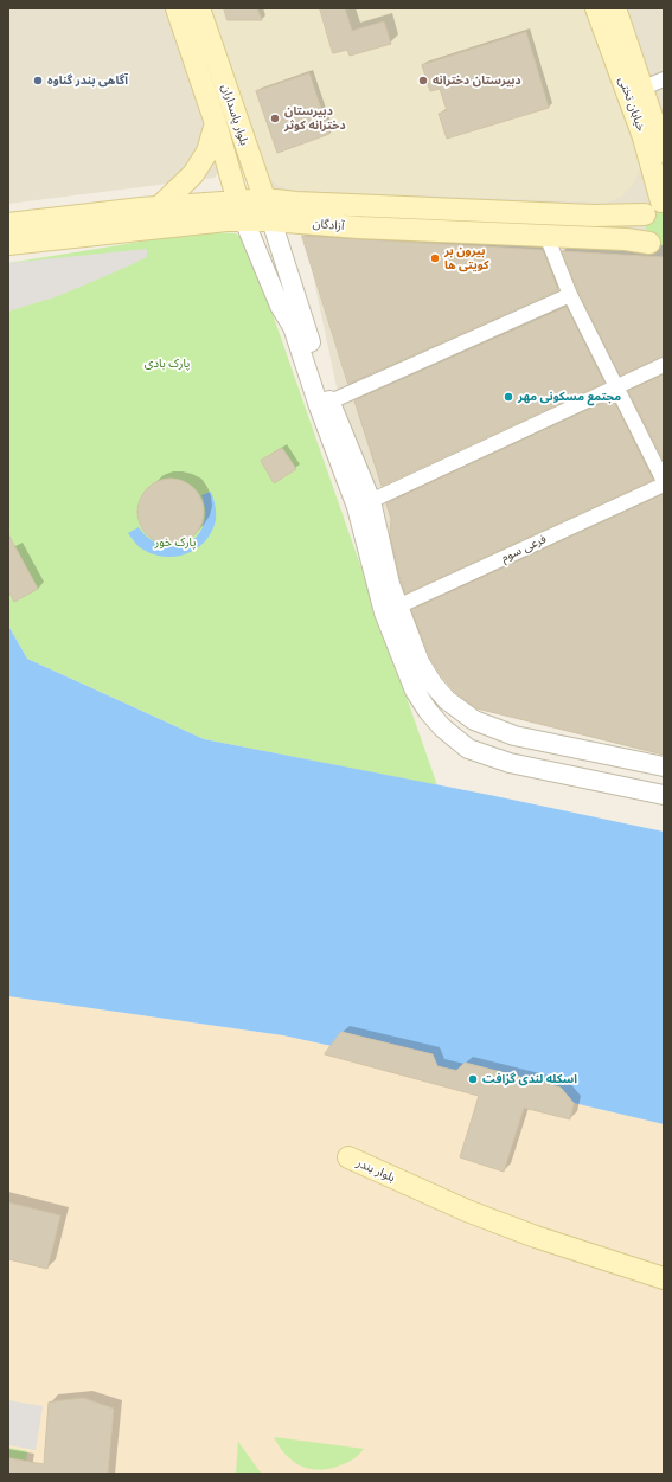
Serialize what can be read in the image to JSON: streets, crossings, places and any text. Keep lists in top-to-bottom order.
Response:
{
  "streets": {
    "main road": [
      "خیابان تختی",
      "بلوار پاسداران",
      "آزادگان",
      "بلوار بندر"
    ],
    "street": ["فرعی سوم"]
  },
  "crossings": [
    ["بلوار پاسداران", "آزادگان"]
  ],
  "parks": ["پارک بادی", "پارک خور"],
  "places": [
    "آگاهی بندر گناوه",
    "دبیرستان دخترانه",
    "دبیرستان دخترانه کوثر",
    "بیرون بر کویتی ها",
    "مجتمع مسکونی مهر",
    "اسکله لندی گزافت"
  ]
}
